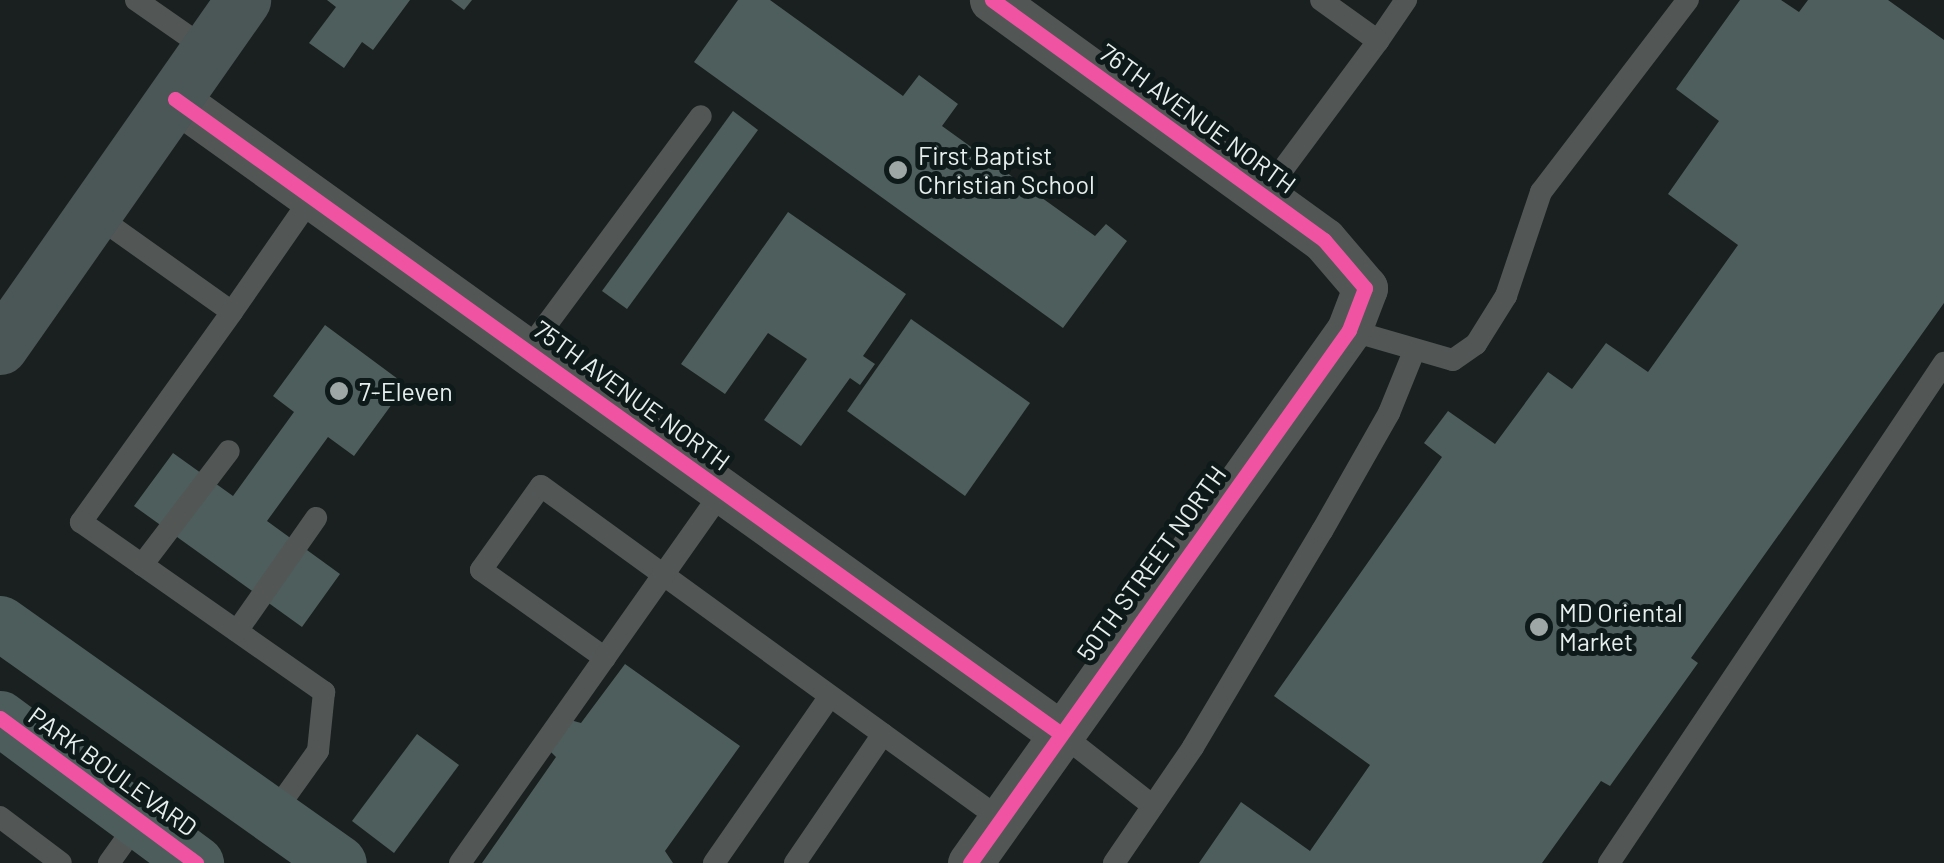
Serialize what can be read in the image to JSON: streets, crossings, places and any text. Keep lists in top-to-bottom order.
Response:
{
  "streets": {
    "main road": ["PARK BOULEVARD"],
    "street": ["76TH AVENUE NORTH", "75TH AVENUE NORTH", "50TH STREET NORTH"]
  },
  "crossings": [
    ["76TH AVENUE NORTH", "50TH STREET NORTH"],
    ["75TH AVENUE NORTH", "50TH STREET NORTH"]
  ],
  "places": ["First Baptist Christian School", "7-Eleven", "MD Oriental Market"]
}
